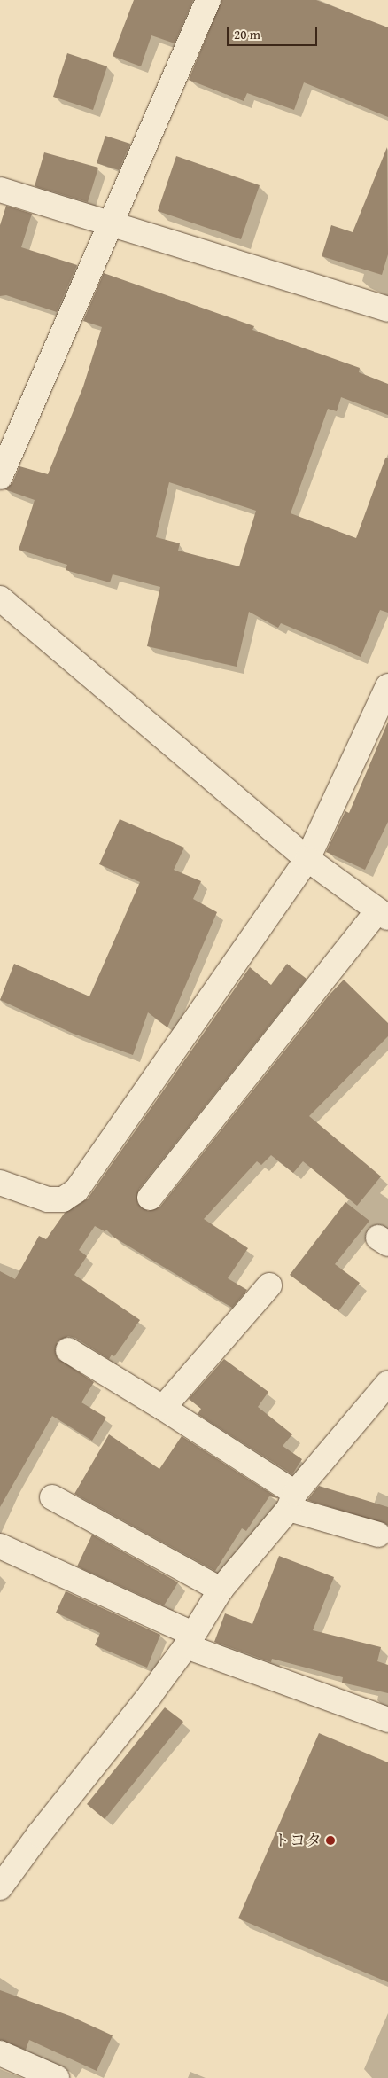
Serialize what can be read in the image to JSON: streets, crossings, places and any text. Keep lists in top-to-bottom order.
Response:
{
  "places": ["トヨタ"],
  "scale_bar": "20 m"
}
